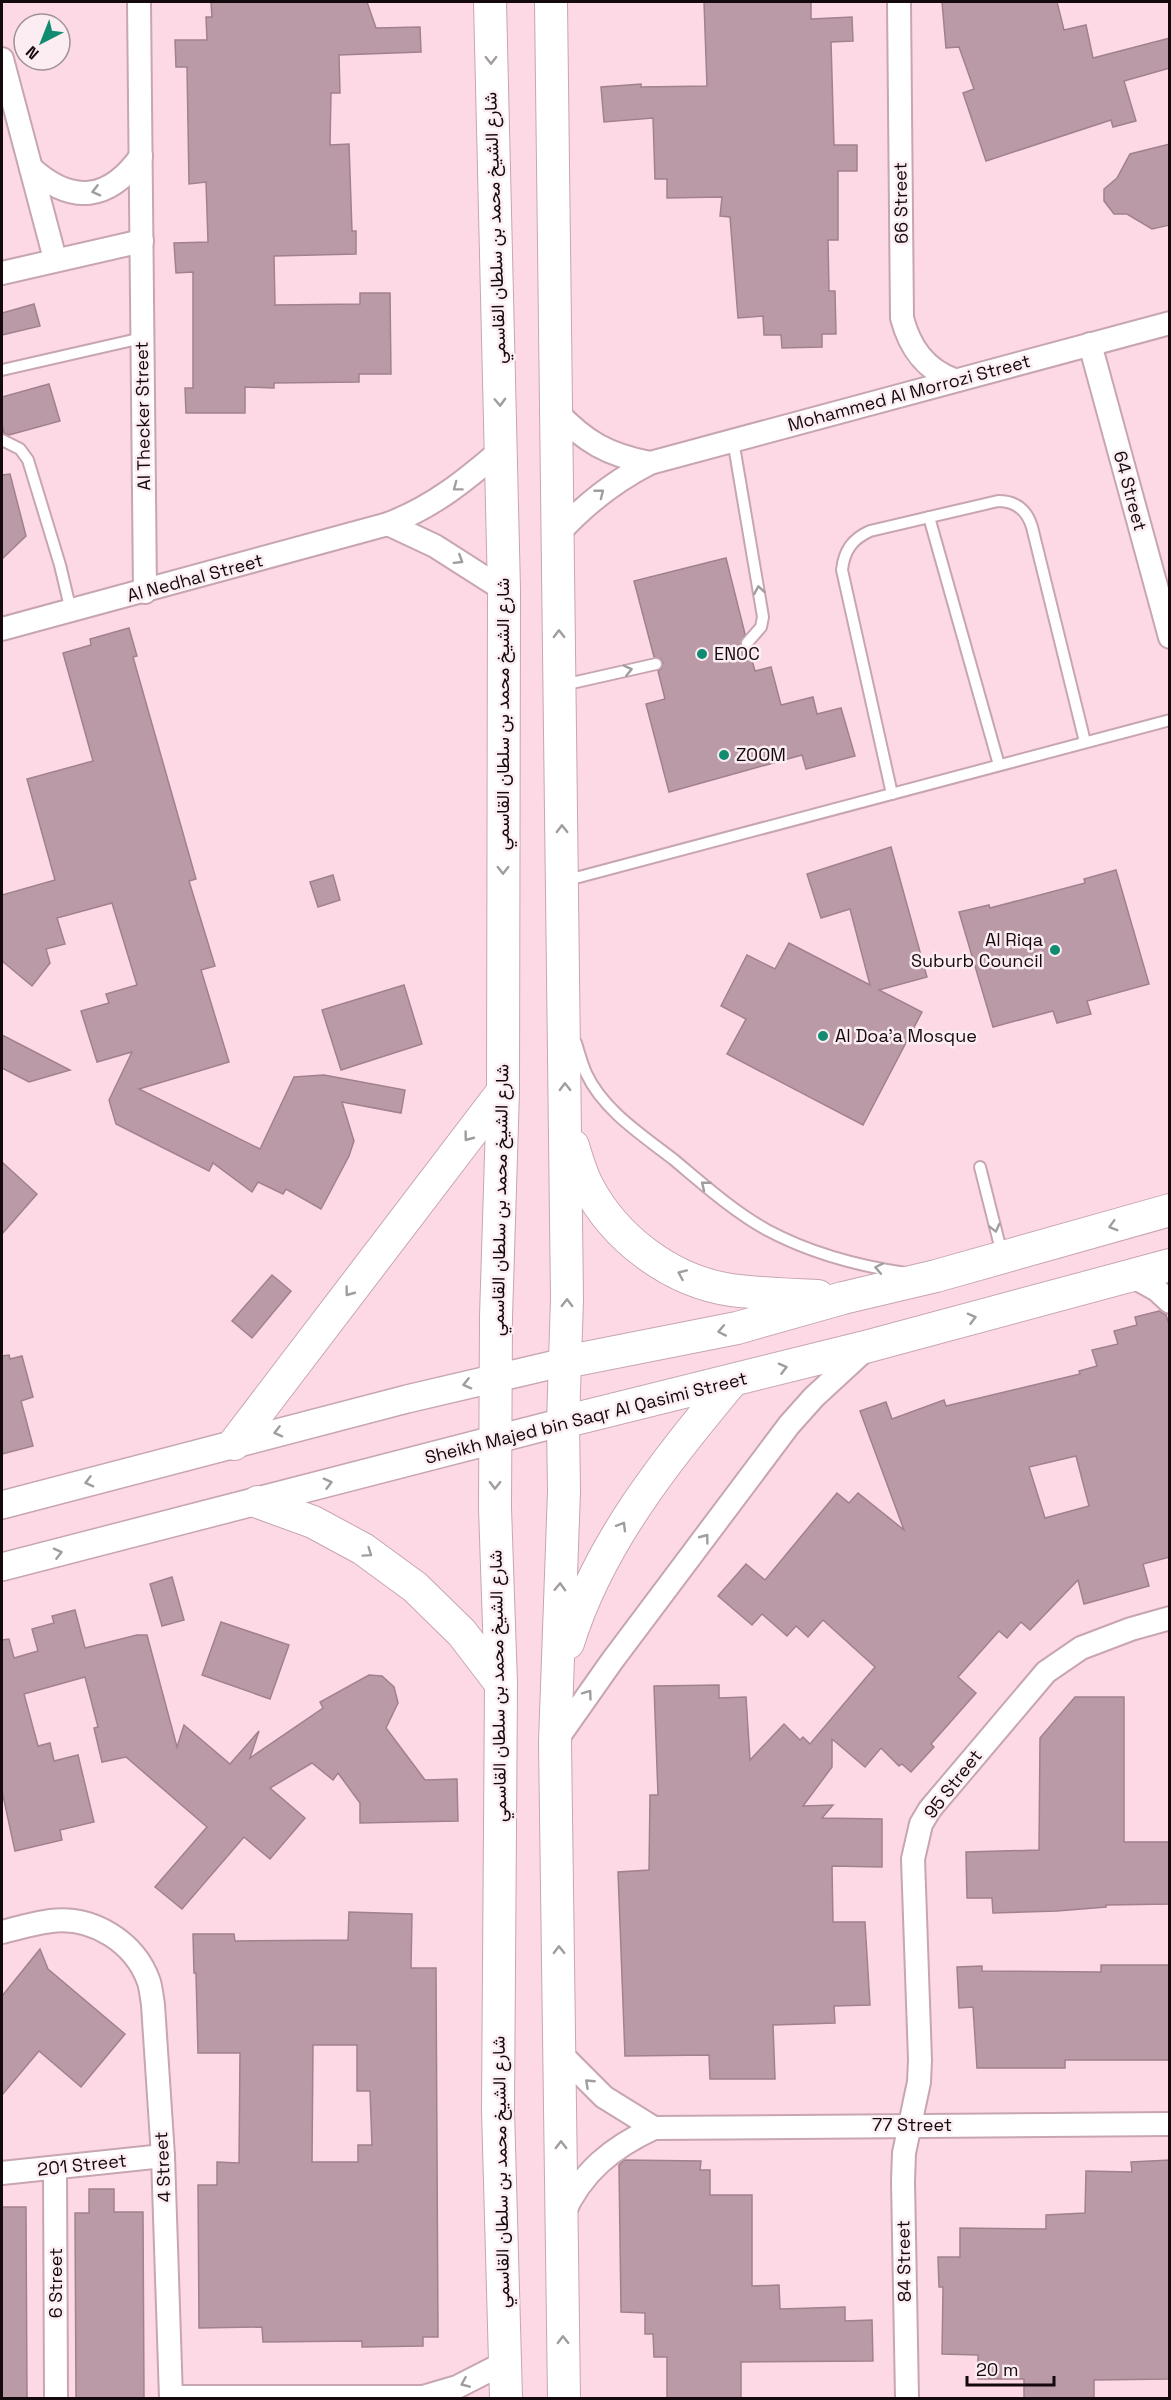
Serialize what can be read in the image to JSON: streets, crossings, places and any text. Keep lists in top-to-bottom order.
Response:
{
  "streets": {
    "main road": ["شارع الشيخ محمد بن سلطان القاسمي", "Sheikh Majed bin Saqr Al Qasimi Street"],
    "street": [
      "66 Street",
      "Mohammed Al Morrozi Street",
      "Al Thecker Street",
      "64 Street",
      "Al Nedhal Street",
      "95 Street",
      "77 Street",
      "201 Street",
      "4 Street",
      "84 Street",
      "6 Street"
    ]
  },
  "crossings": [
    ["66 Street", "Mohammed Al Morrozi Street"],
    ["شارع الشيخ محمد بن سلطان القاسمي", "Al Nedhal Street"],
    ["شارع الشيخ محمد بن سلطان القاسمي", "Sheikh Majed bin Saqr Al Qasimi Street"],
    ["Mohammed Al Morrozi Street", "64 Street"],
    ["Al Thecker Street", "Al Nedhal Street"],
    ["95 Street", "77 Street"],
    ["95 Street", "84 Street"],
    ["77 Street", "84 Street"],
    ["201 Street", "4 Street"],
    ["201 Street", "6 Street"]
  ],
  "places": [
    "ENOC",
    "ZOOM",
    "Al Riqa Suburb Council",
    "Al Doa'a Mosque"
  ],
  "scale_bar": "20 m",
  "north": "bottom left"
}
